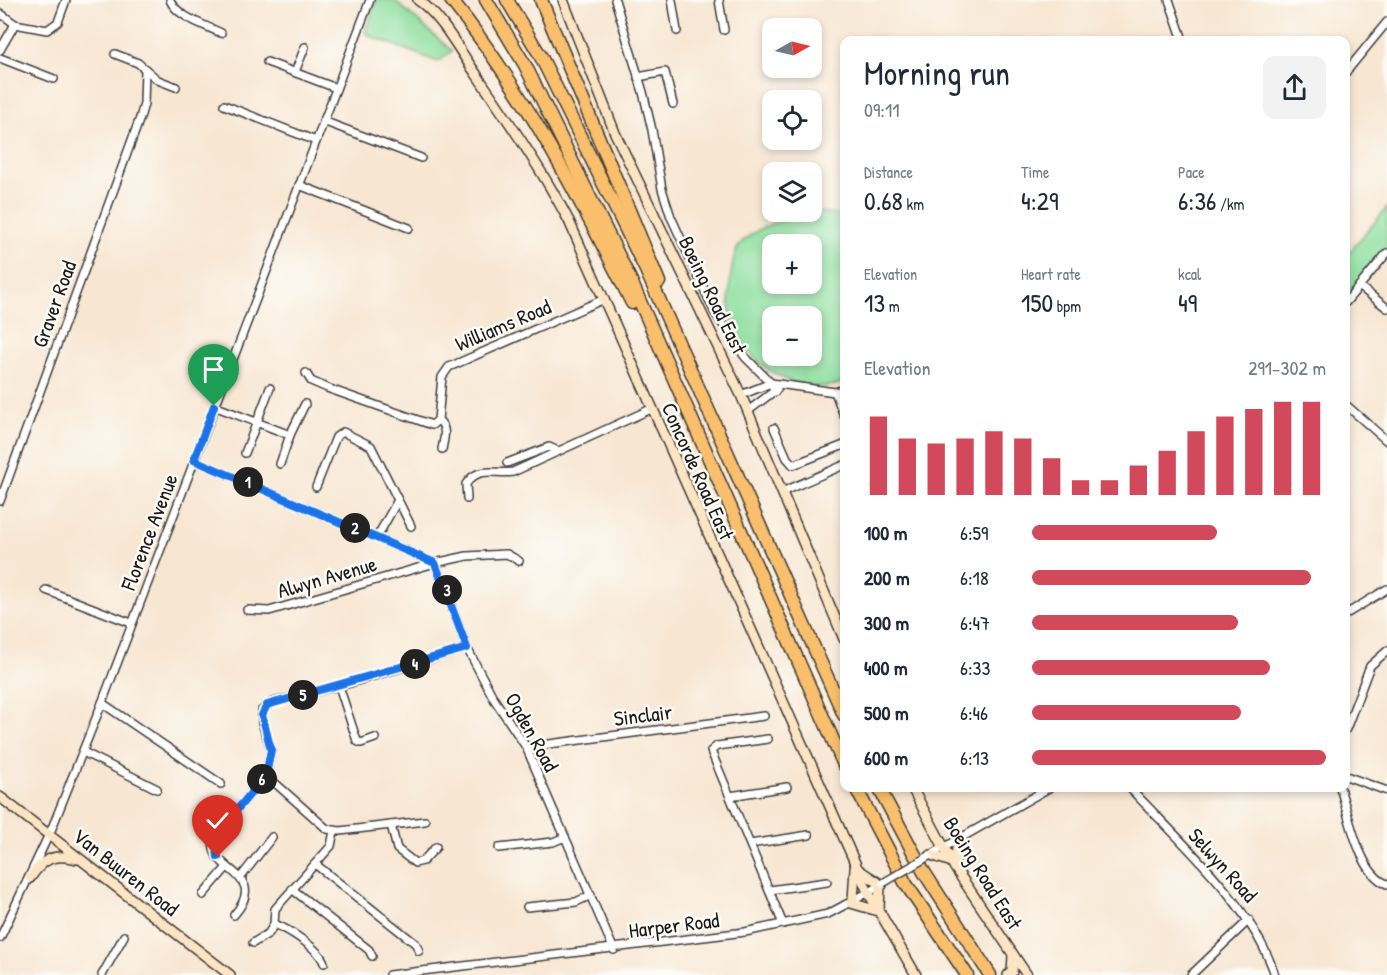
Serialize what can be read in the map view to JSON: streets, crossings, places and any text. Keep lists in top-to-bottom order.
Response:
{
  "streets": {
    "main road": ["Boeing Road East", "Concorde Road East", "Van Buuren Road"],
    "street": [
      "Graver Road",
      "Williams Road",
      "Florence Avenue",
      "Alwyn Avenue",
      "Sinclair",
      "Ogden Road",
      "Selwyn Road",
      "Harper Road"
    ]
  },
  "crossings": [
    ["Boeing Road East", "Harper Road"],
    ["Williams Road", "Concorde Road East"],
    ["Concorde Road East", "Harper Road"],
    ["Florence Avenue", "Van Buuren Road"],
    ["Alwyn Avenue", "Ogden Road"],
    ["Sinclair", "Ogden Road"],
    ["Ogden Road", "Harper Road"]
  ],
  "north": "right",
  "page": {
    "map_buttons": ["+", "−"],
    "heading": ["Morning run", "09:11"],
    "stats": [
      ["Distance", "0.68 km"],
      ["Time", "4:29"],
      ["Pace", "6:36 /km"],
      ["Elevation", "13 m"],
      ["Heart rate", "150 bpm"],
      ["kcal", "49"]
    ],
    "chart": ["Elevation", "291–302 m"],
    "pins": [
      "1",
      "2",
      "3",
      "4",
      "5",
      "6"
    ],
    "list": [
      {
        "name": "100 m",
        "note": "6:59"
      },
      {
        "name": "200 m",
        "note": "6:18"
      },
      {
        "name": "300 m",
        "note": "6:47"
      },
      {
        "name": "400 m",
        "note": "6:33"
      },
      {
        "name": "500 m",
        "note": "6:46"
      },
      {
        "name": "600 m",
        "note": "6:13"
      }
    ]
  }
}
